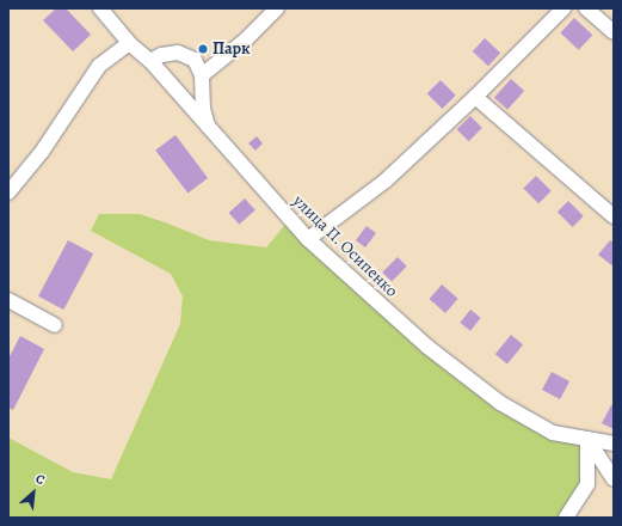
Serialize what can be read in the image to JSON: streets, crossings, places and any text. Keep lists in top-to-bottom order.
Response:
{
  "streets": {
    "street": ["улица П. Осипенко"]
  },
  "places": ["Парк"],
  "north": "top right"
}
